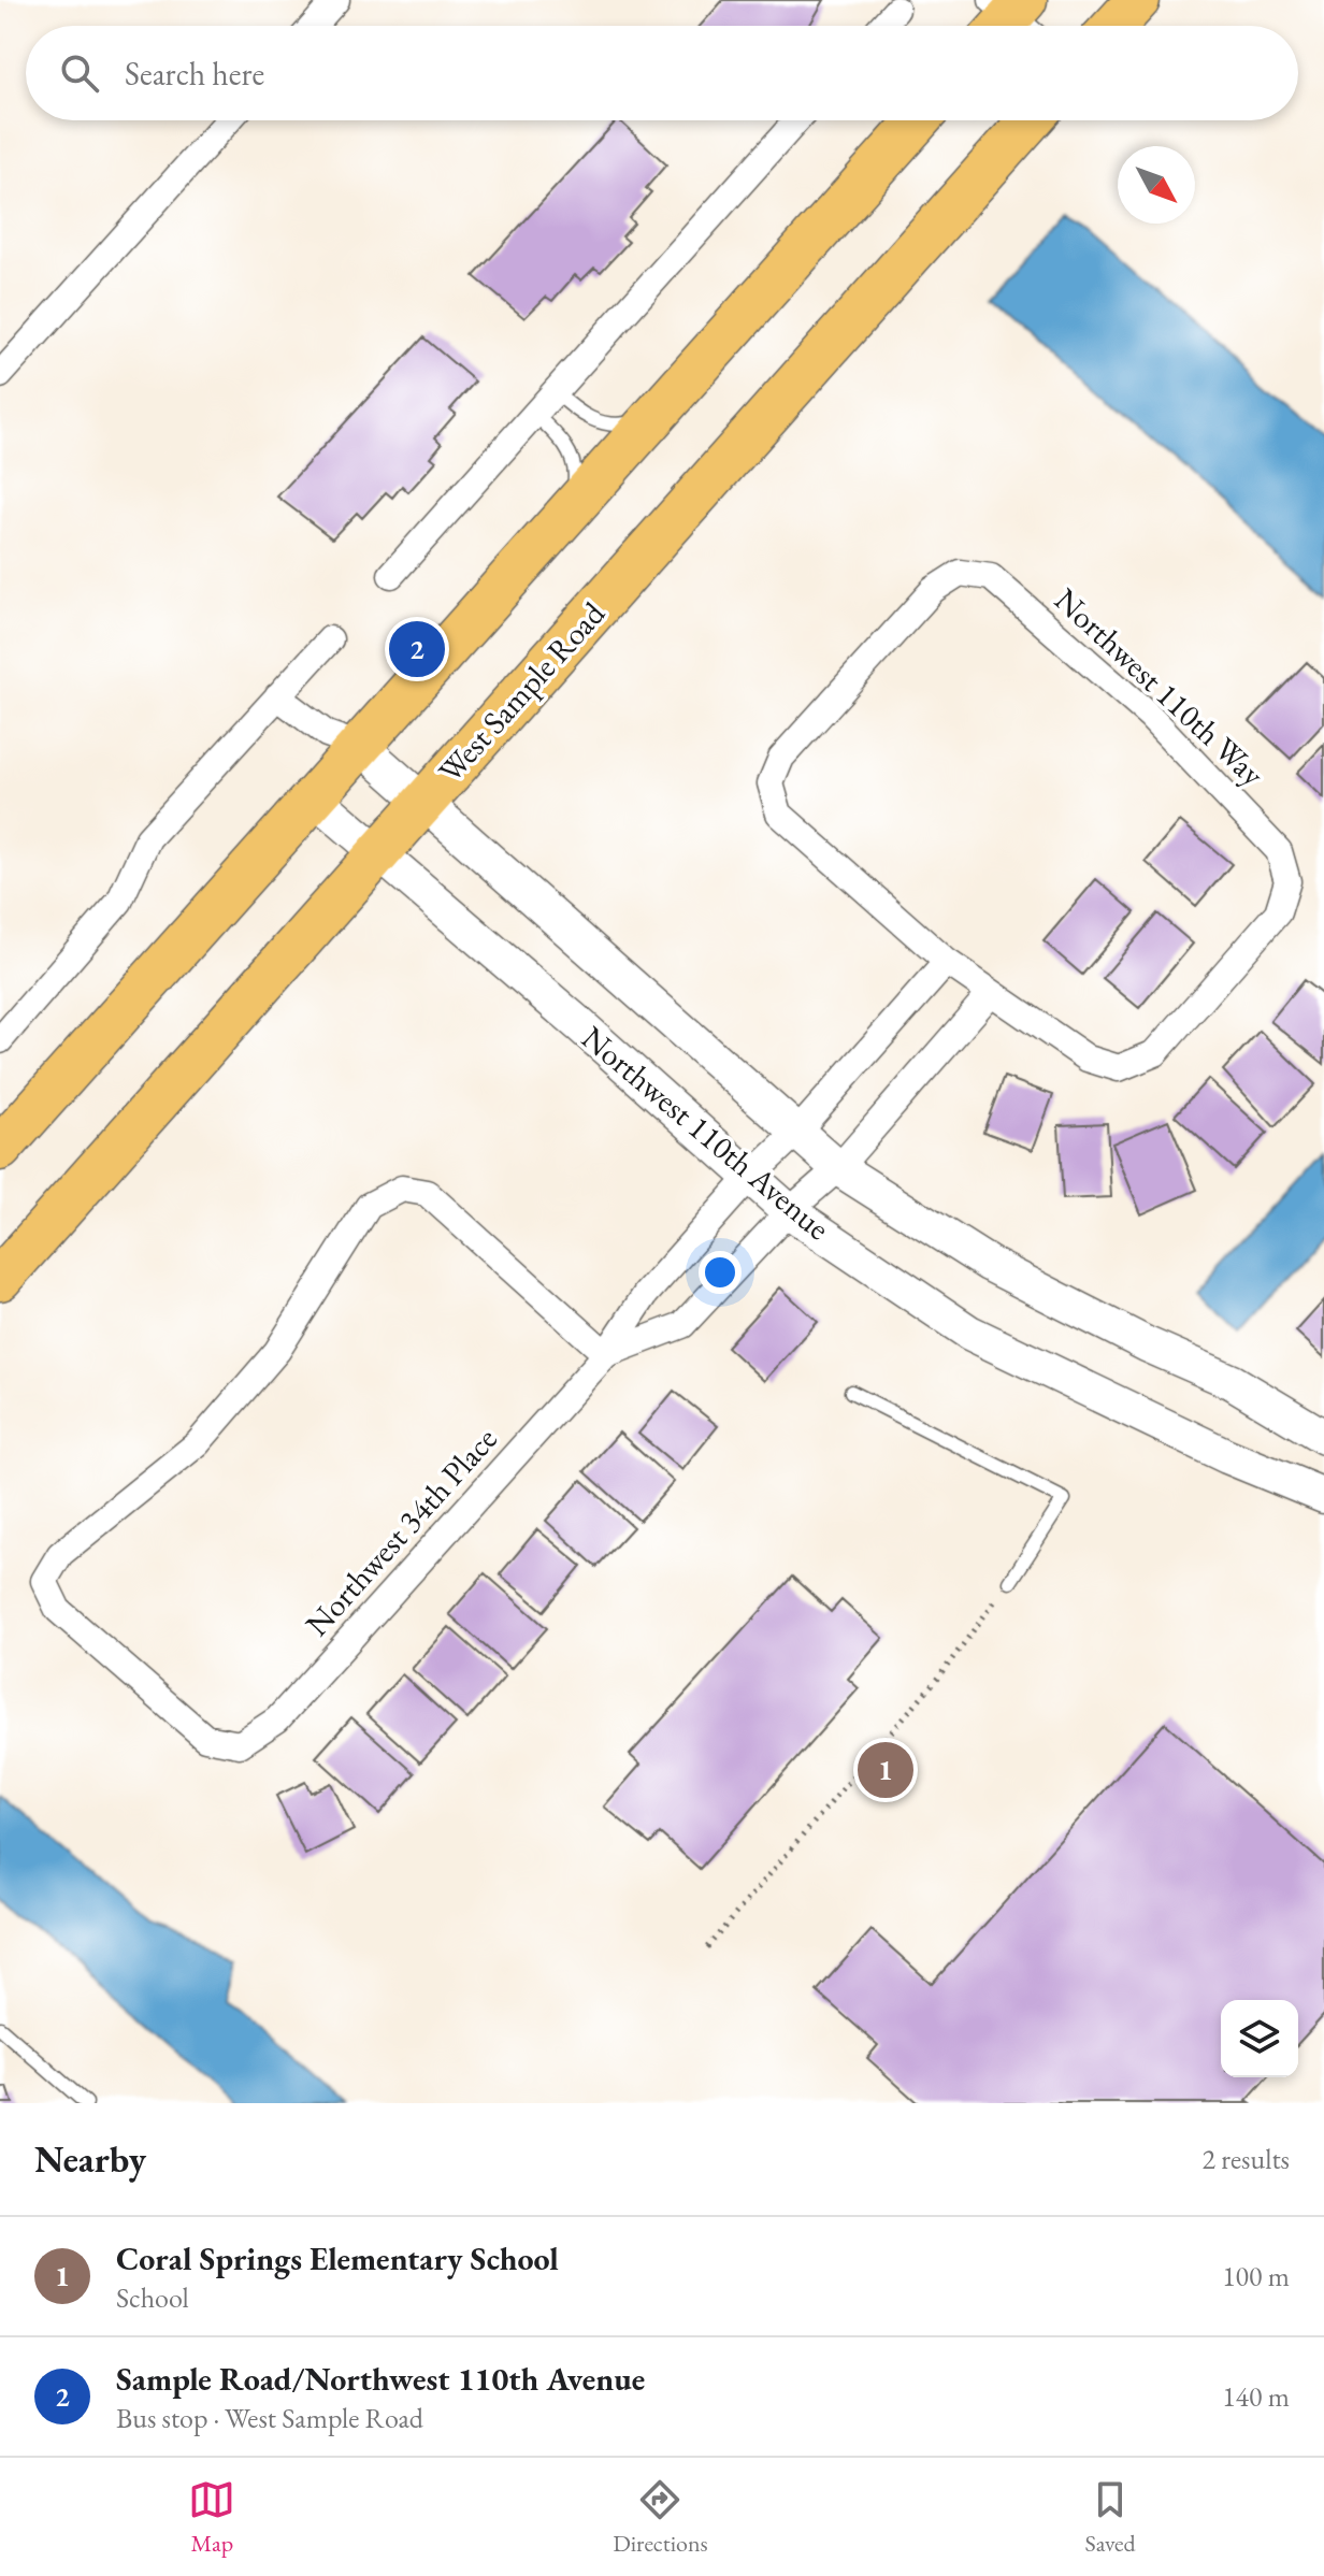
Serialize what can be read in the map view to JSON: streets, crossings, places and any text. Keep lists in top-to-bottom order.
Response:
{
  "streets": {
    "main road": ["West Sample Road"],
    "street": ["Northwest 110th Way", "Northwest 110th Avenue", "Northwest 34th Place"]
  },
  "crossings": [
    ["Northwest 110th Way", "Northwest 34th Place"],
    ["West Sample Road", "Northwest 110th Avenue"],
    ["Northwest 110th Avenue", "Northwest 34th Place"]
  ],
  "north": "bottom right",
  "page": {
    "search": "Search here",
    "pins": ["2", "1"],
    "heading": ["Nearby", "2 results"],
    "list": [
      {
        "mark": "1",
        "name": "Coral Springs Elementary School",
        "note": "School",
        "value": "100 m"
      },
      {
        "mark": "2",
        "name": "Sample Road/Northwest 110th Avenue",
        "note": "Bus stop · West Sample Road",
        "value": "140 m"
      }
    ],
    "nav": ["Map", "Directions", "Saved"]
  }
}
